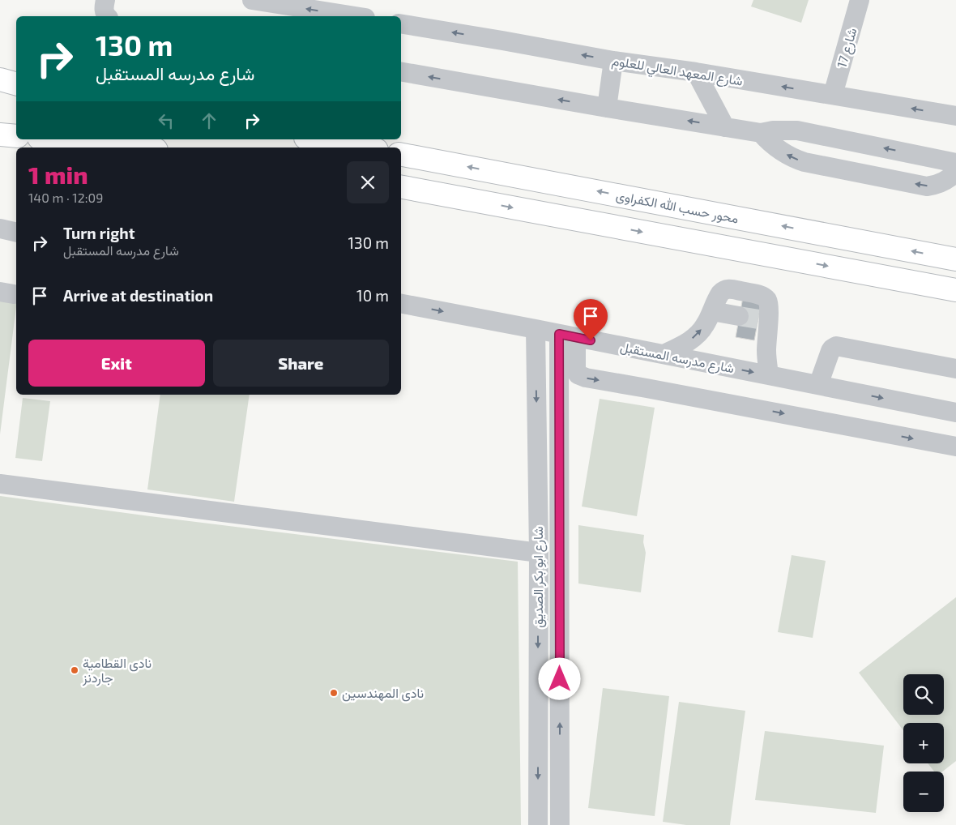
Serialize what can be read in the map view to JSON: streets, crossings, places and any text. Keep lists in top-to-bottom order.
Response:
{
  "streets": {
    "main road": ["محور حسب الله الكفراوى"],
    "street": [
      "شارع 17",
      "شارع المعهد العالي للعلوم",
      "شارع مدرسه المستقبل",
      "شارع ابو بكر الصديق"
    ]
  },
  "crossings": [
    ["شارع 17", "شارع المعهد العالي للعلوم"],
    ["شارع مدرسه المستقبل", "شارع ابو بكر الصديق"]
  ],
  "places": ["نادى القطامية جاردنز", "نادى المهندسين"],
  "page": {
    "turn": ["130 m", "شارع مدرسه المستقبل"],
    "heading": ["1 min", "140 m · 12:09"],
    "list": [
      {
        "name": "Turn right",
        "note": "شارع مدرسه المستقبل",
        "value": "130 m"
      },
      {
        "name": "Arrive at destination",
        "value": "10 m"
      }
    ],
    "buttons": ["Exit", "Share"],
    "map_buttons": ["+", "−"]
  }
}
